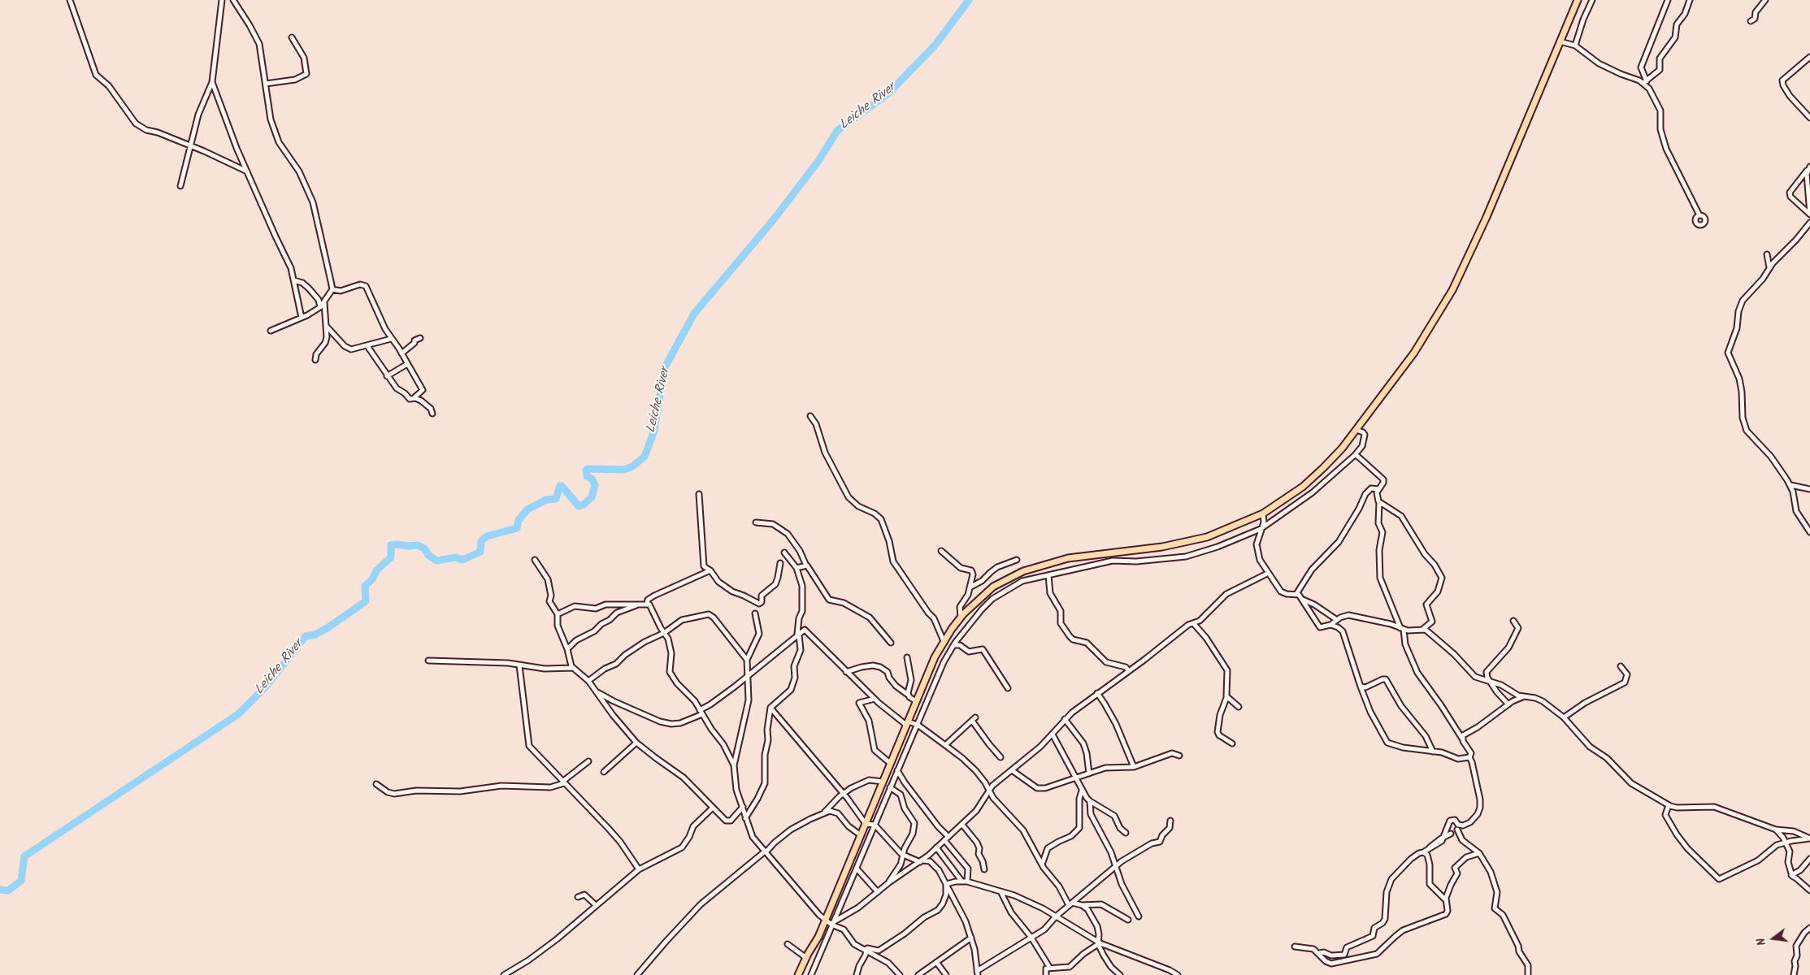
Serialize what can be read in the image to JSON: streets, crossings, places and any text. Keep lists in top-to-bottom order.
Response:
{
  "water": ["Leiche River"],
  "north": "left"
}
